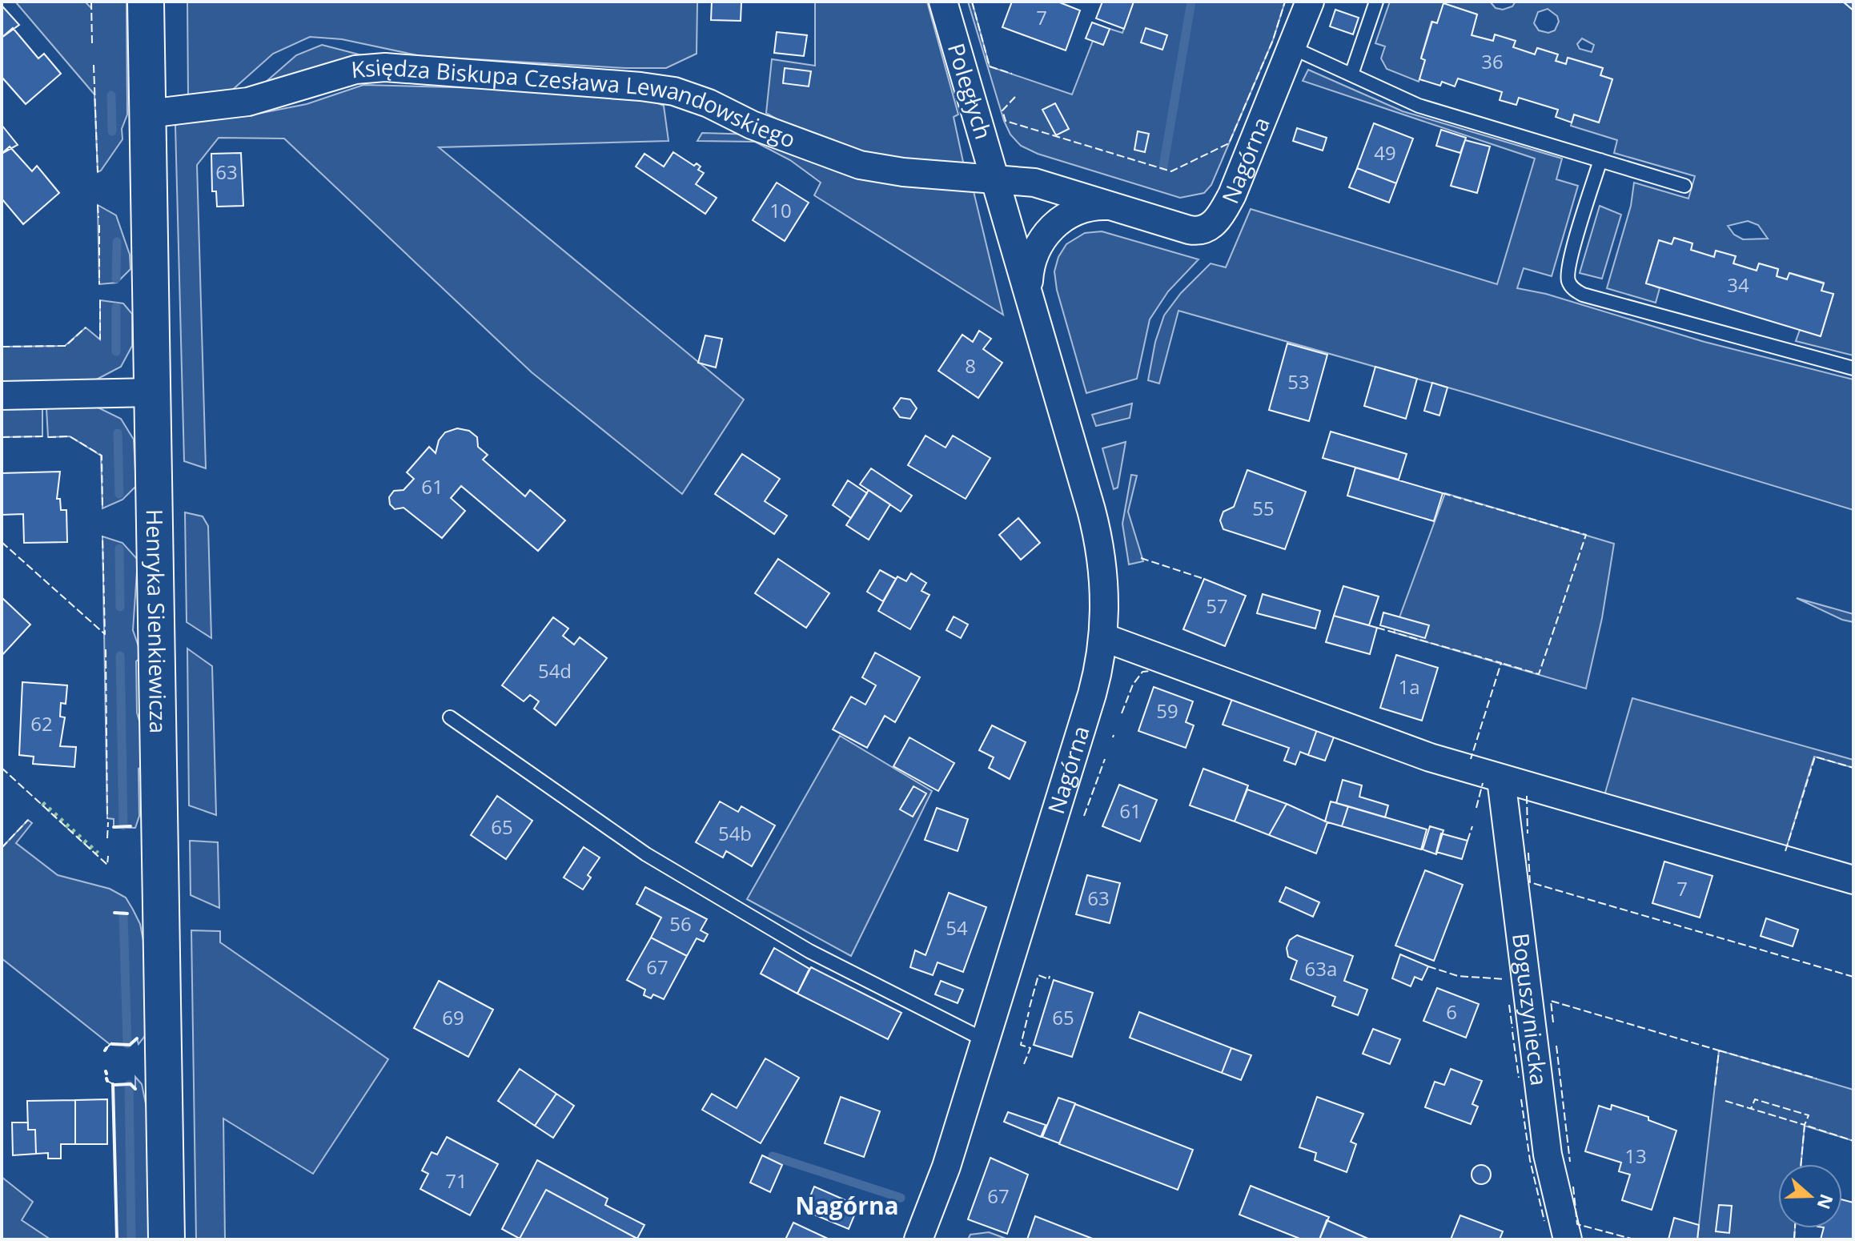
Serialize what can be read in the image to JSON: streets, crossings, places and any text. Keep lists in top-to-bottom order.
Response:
{
  "streets": {
    "street": [
      "Poległych",
      "Księdza Biskupa Czesława Lewandowskiego",
      "Nagórna",
      "Henryka Sienkiewicza",
      "Boguszyniecka"
    ]
  },
  "crossings": [
    ["Poległych", "Księdza Biskupa Czesława Lewandowskiego"],
    ["Poległych", "Nagórna"],
    ["Księdza Biskupa Czesława Lewandowskiego", "Nagórna"],
    ["Księdza Biskupa Czesława Lewandowskiego", "Henryka Sienkiewicza"]
  ],
  "districts": ["Nagórna"],
  "house_numbers": [
    "7",
    "36",
    "49",
    "63",
    "10",
    "34",
    "8",
    "53",
    "61",
    "55",
    "57",
    "54d",
    "1a",
    "59",
    "62",
    "61",
    "65",
    "54b",
    "7",
    "63",
    "56",
    "54",
    "67",
    "63a",
    "6",
    "69",
    "65",
    "13",
    "71",
    "67"
  ],
  "north": "right"
}
